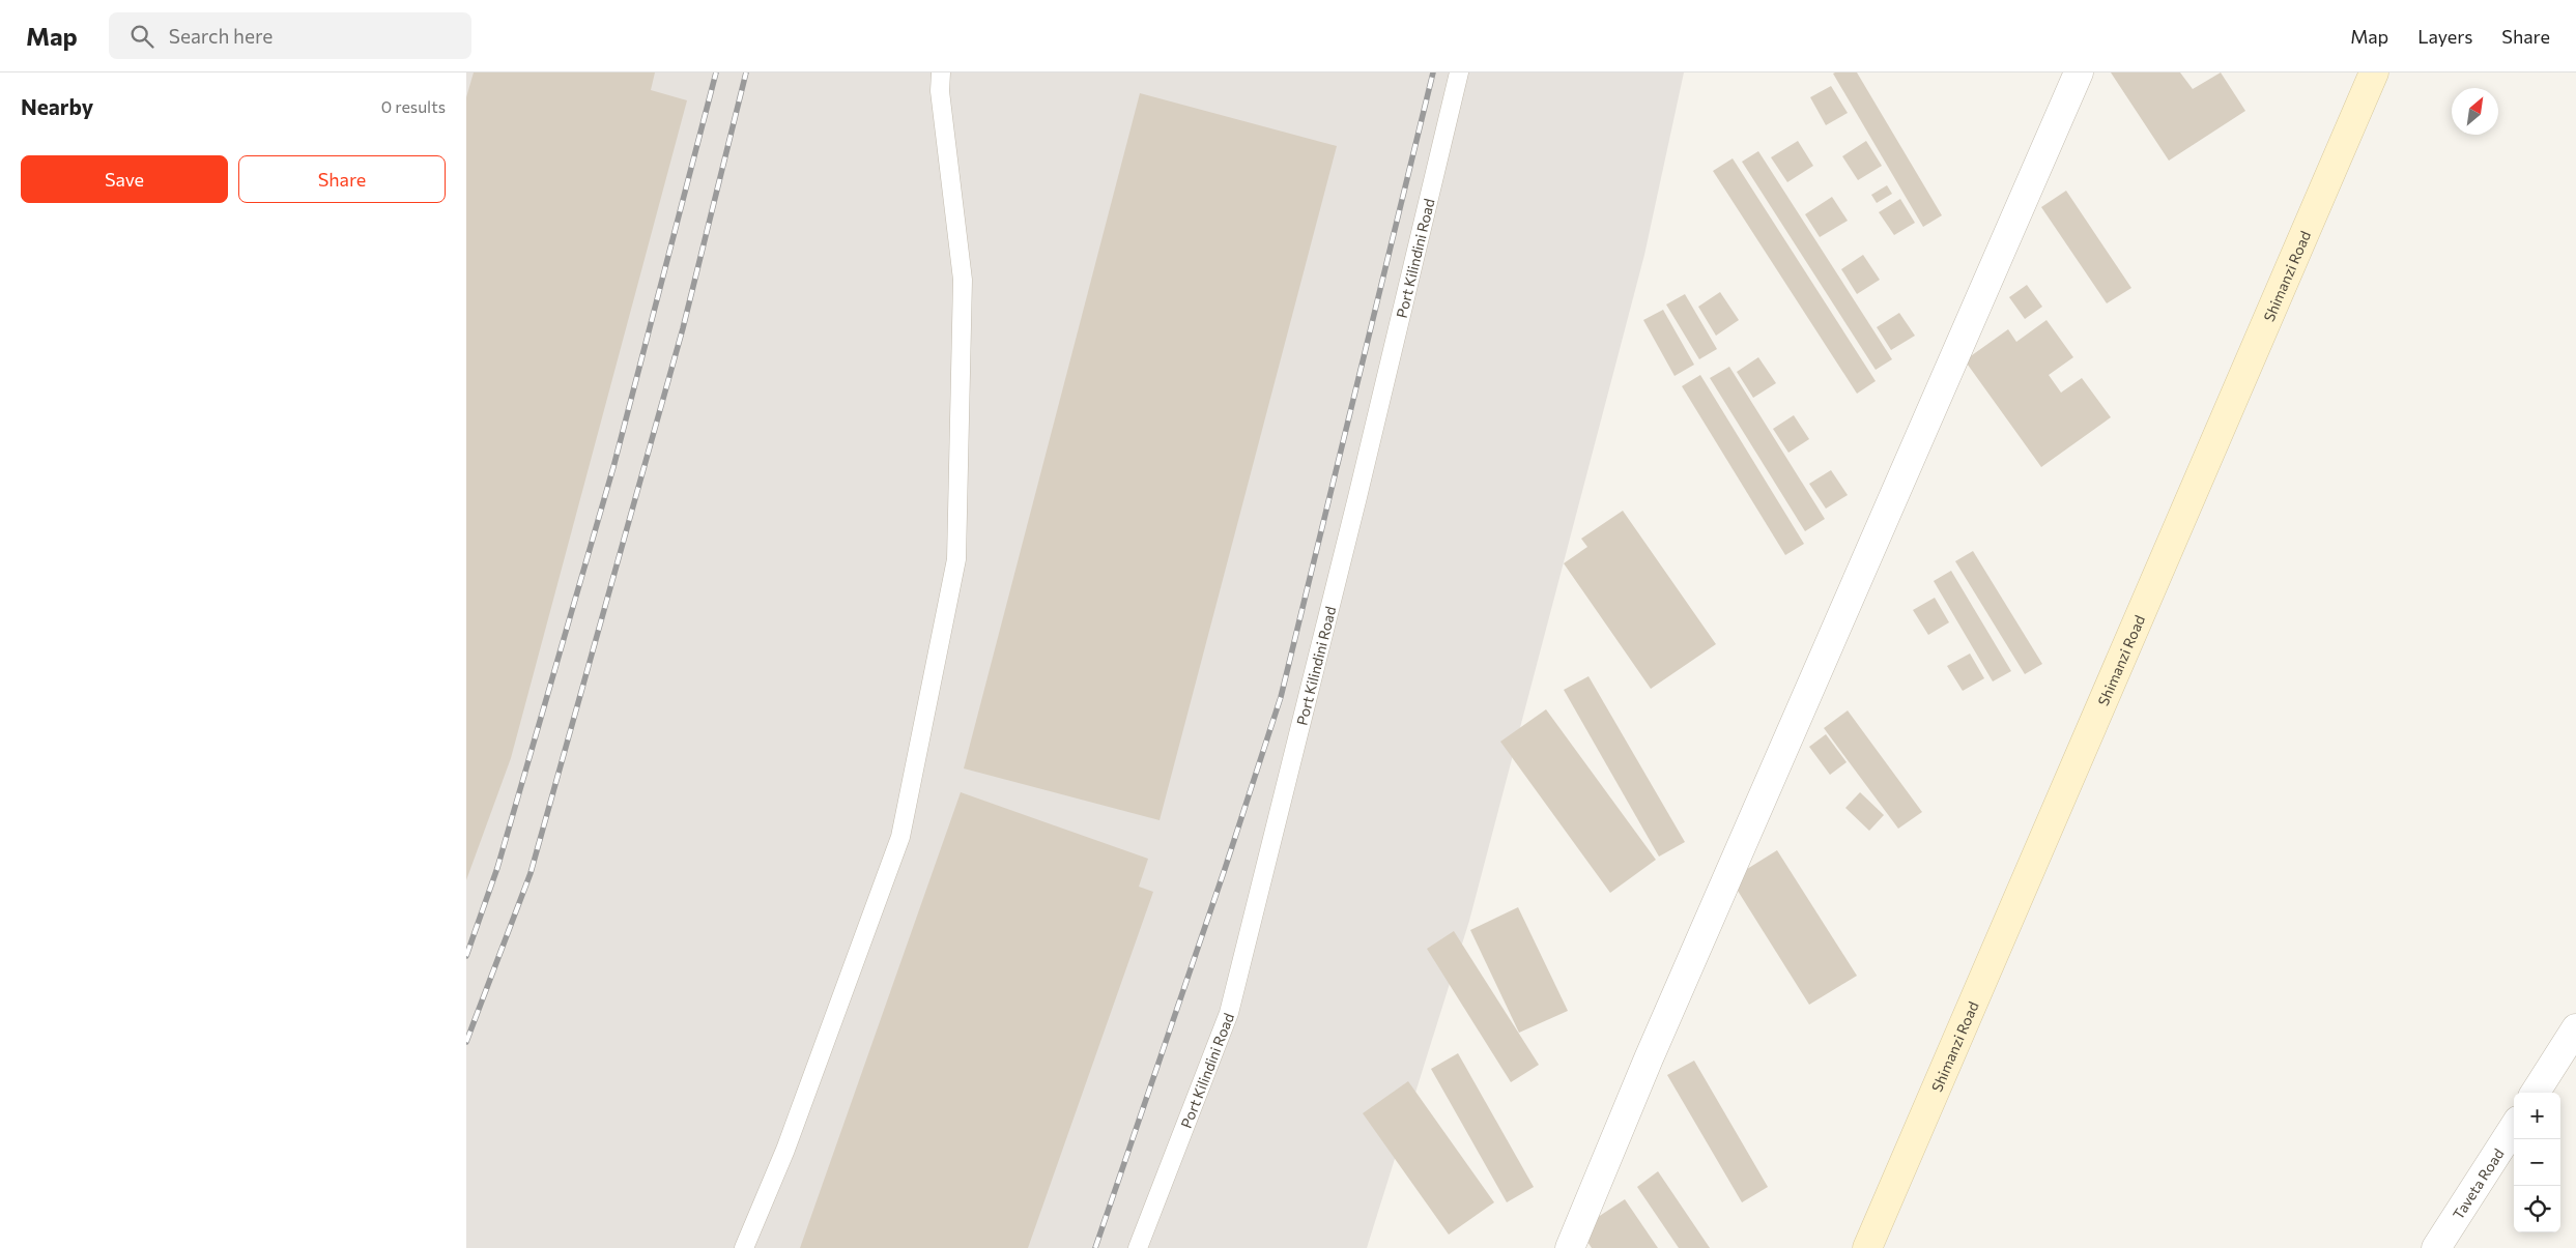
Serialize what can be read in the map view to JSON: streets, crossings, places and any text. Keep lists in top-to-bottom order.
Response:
{
  "streets": {
    "main road": ["Shimanzi Road"],
    "street": ["Taveta Road"],
    "lane": ["Port Kilindini Road"]
  },
  "north": "top right",
  "page": {
    "header": "Map",
    "search": "Search here",
    "nav": ["Map", "Layers", "Share"],
    "heading": ["Nearby", "0 results"],
    "buttons": ["Save", "Share"],
    "map_buttons": ["+", "−"]
  }
}
